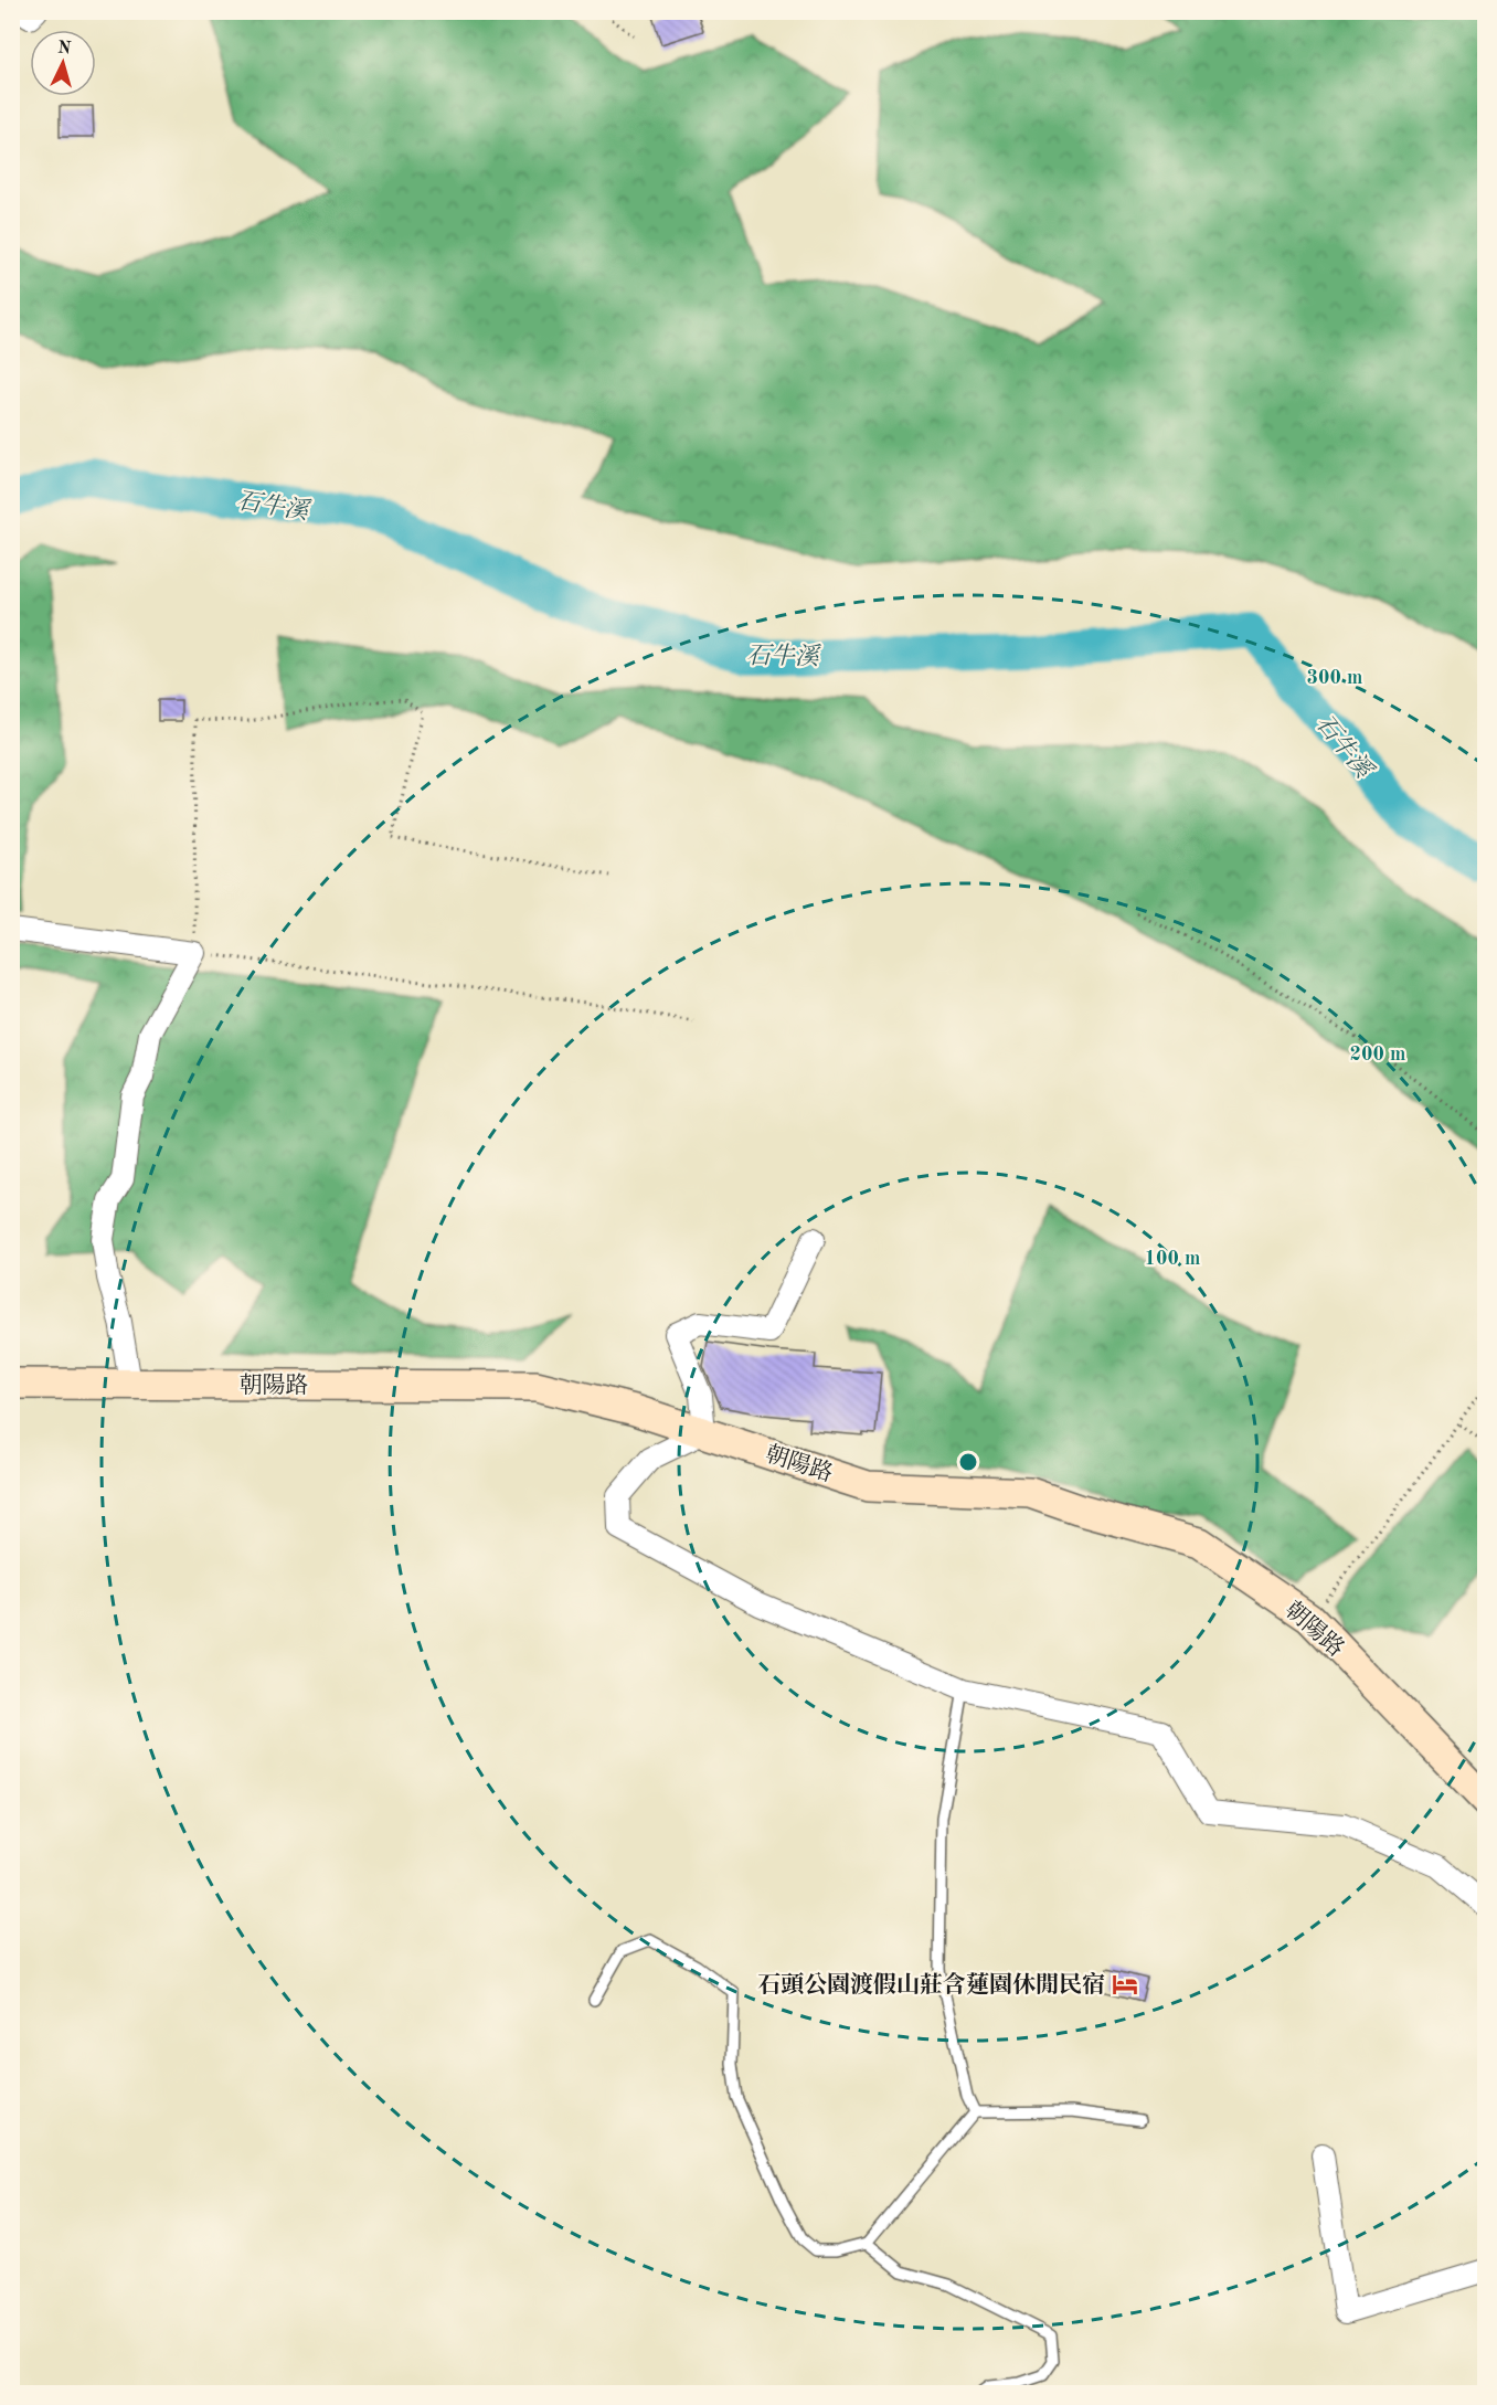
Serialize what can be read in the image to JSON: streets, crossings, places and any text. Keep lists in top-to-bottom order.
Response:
{
  "streets": {
    "main road": ["朝陽路"]
  },
  "water": ["石牛溪"],
  "places": {
    "hotel": ["石頭公園渡假山莊含蓮園休閒民宿"]
  },
  "north": "top",
  "rings": ["300 m", "200 m", "100 m"]
}
